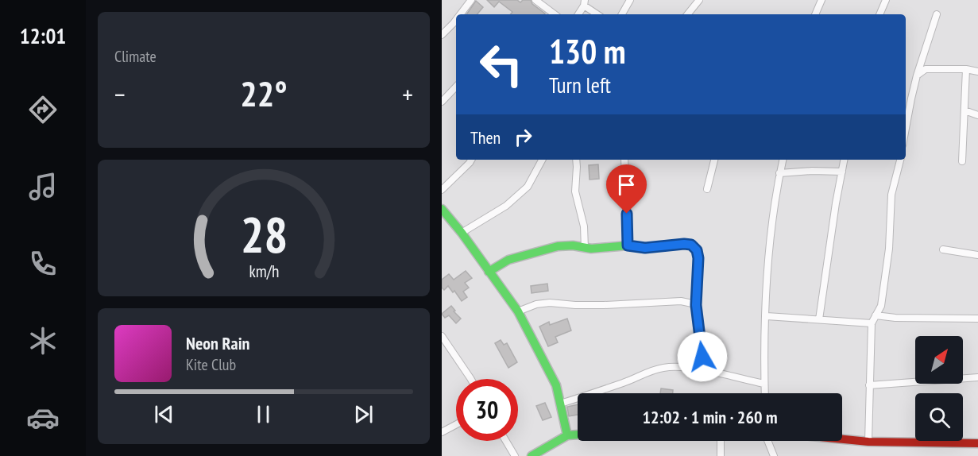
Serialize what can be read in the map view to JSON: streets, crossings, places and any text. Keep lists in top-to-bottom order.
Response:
{
  "north": "top right",
  "page": {
    "tabs": "12:01",
    "tile": "Climate",
    "turn": ["130 m", "Turn left"],
    "heat": ["−", "22°", "+"],
    "then": "Then",
    "song": ["Neon Rain", "Kite Club"],
    "limit": "30",
    "trip": "12:02 · 1 min · 260 m",
    "gauge": ["28", "km/h"]
  }
}
